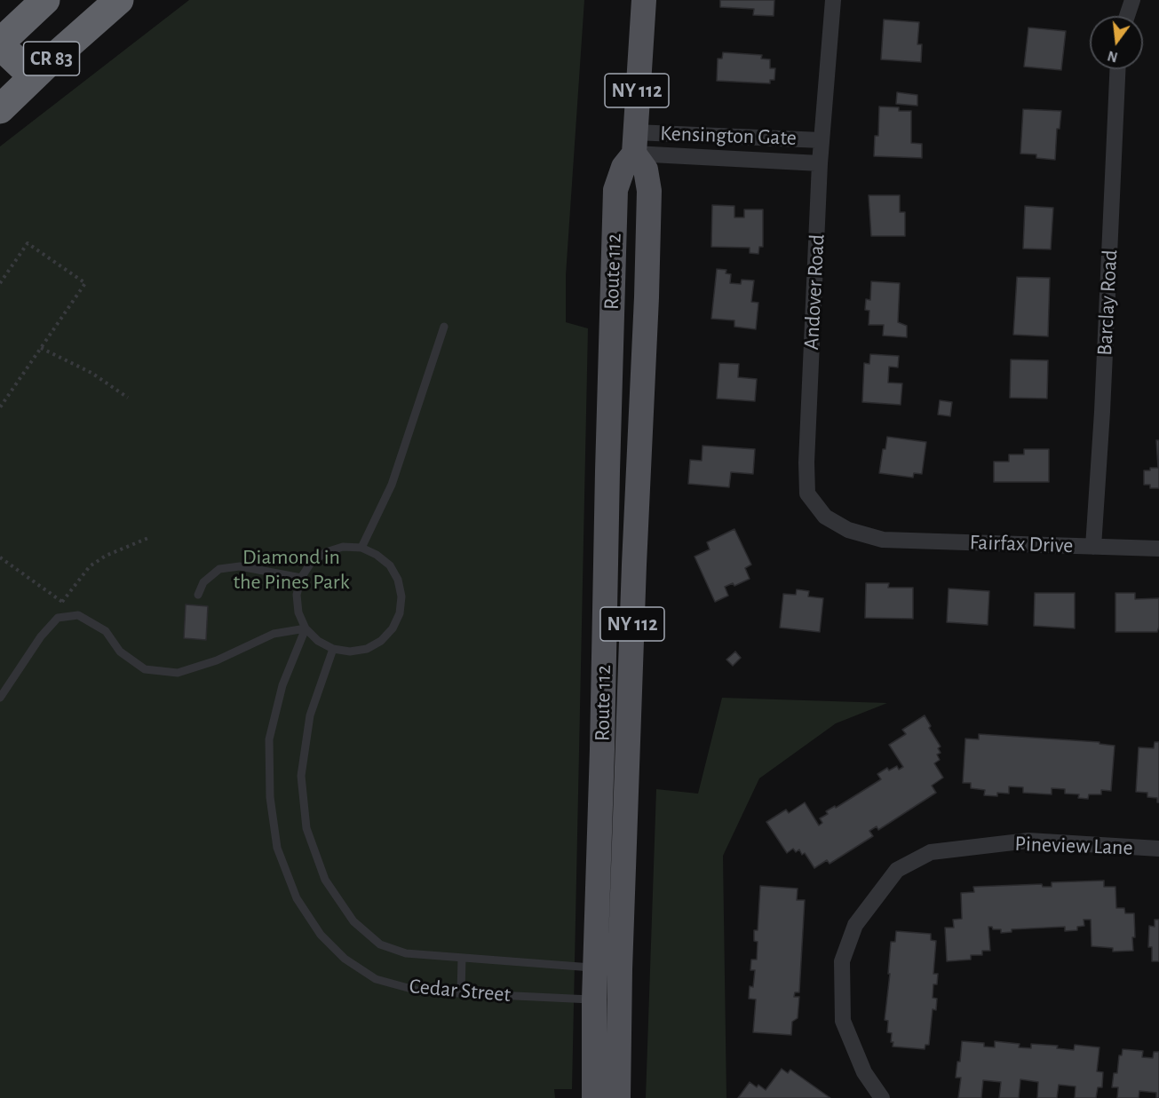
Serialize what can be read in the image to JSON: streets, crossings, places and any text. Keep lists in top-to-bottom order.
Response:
{
  "streets": {
    "highway": ["CR 83"],
    "main road": ["NY 112", "Route 112"],
    "street": [
      "Kensington Gate",
      "Andover Road",
      "Barclay Road",
      "Fairfax Drive",
      "Pineview Lane"
    ],
    "lane": ["Cedar Street"]
  },
  "crossings": [
    ["Kensington Gate", "Route 112"],
    ["Kensington Gate", "Andover Road"],
    ["Route 112", "Cedar Street"],
    ["Andover Road", "Fairfax Drive"],
    ["Barclay Road", "Fairfax Drive"]
  ],
  "parks": ["Diamond in the Pines Park"],
  "north": "bottom"
}
